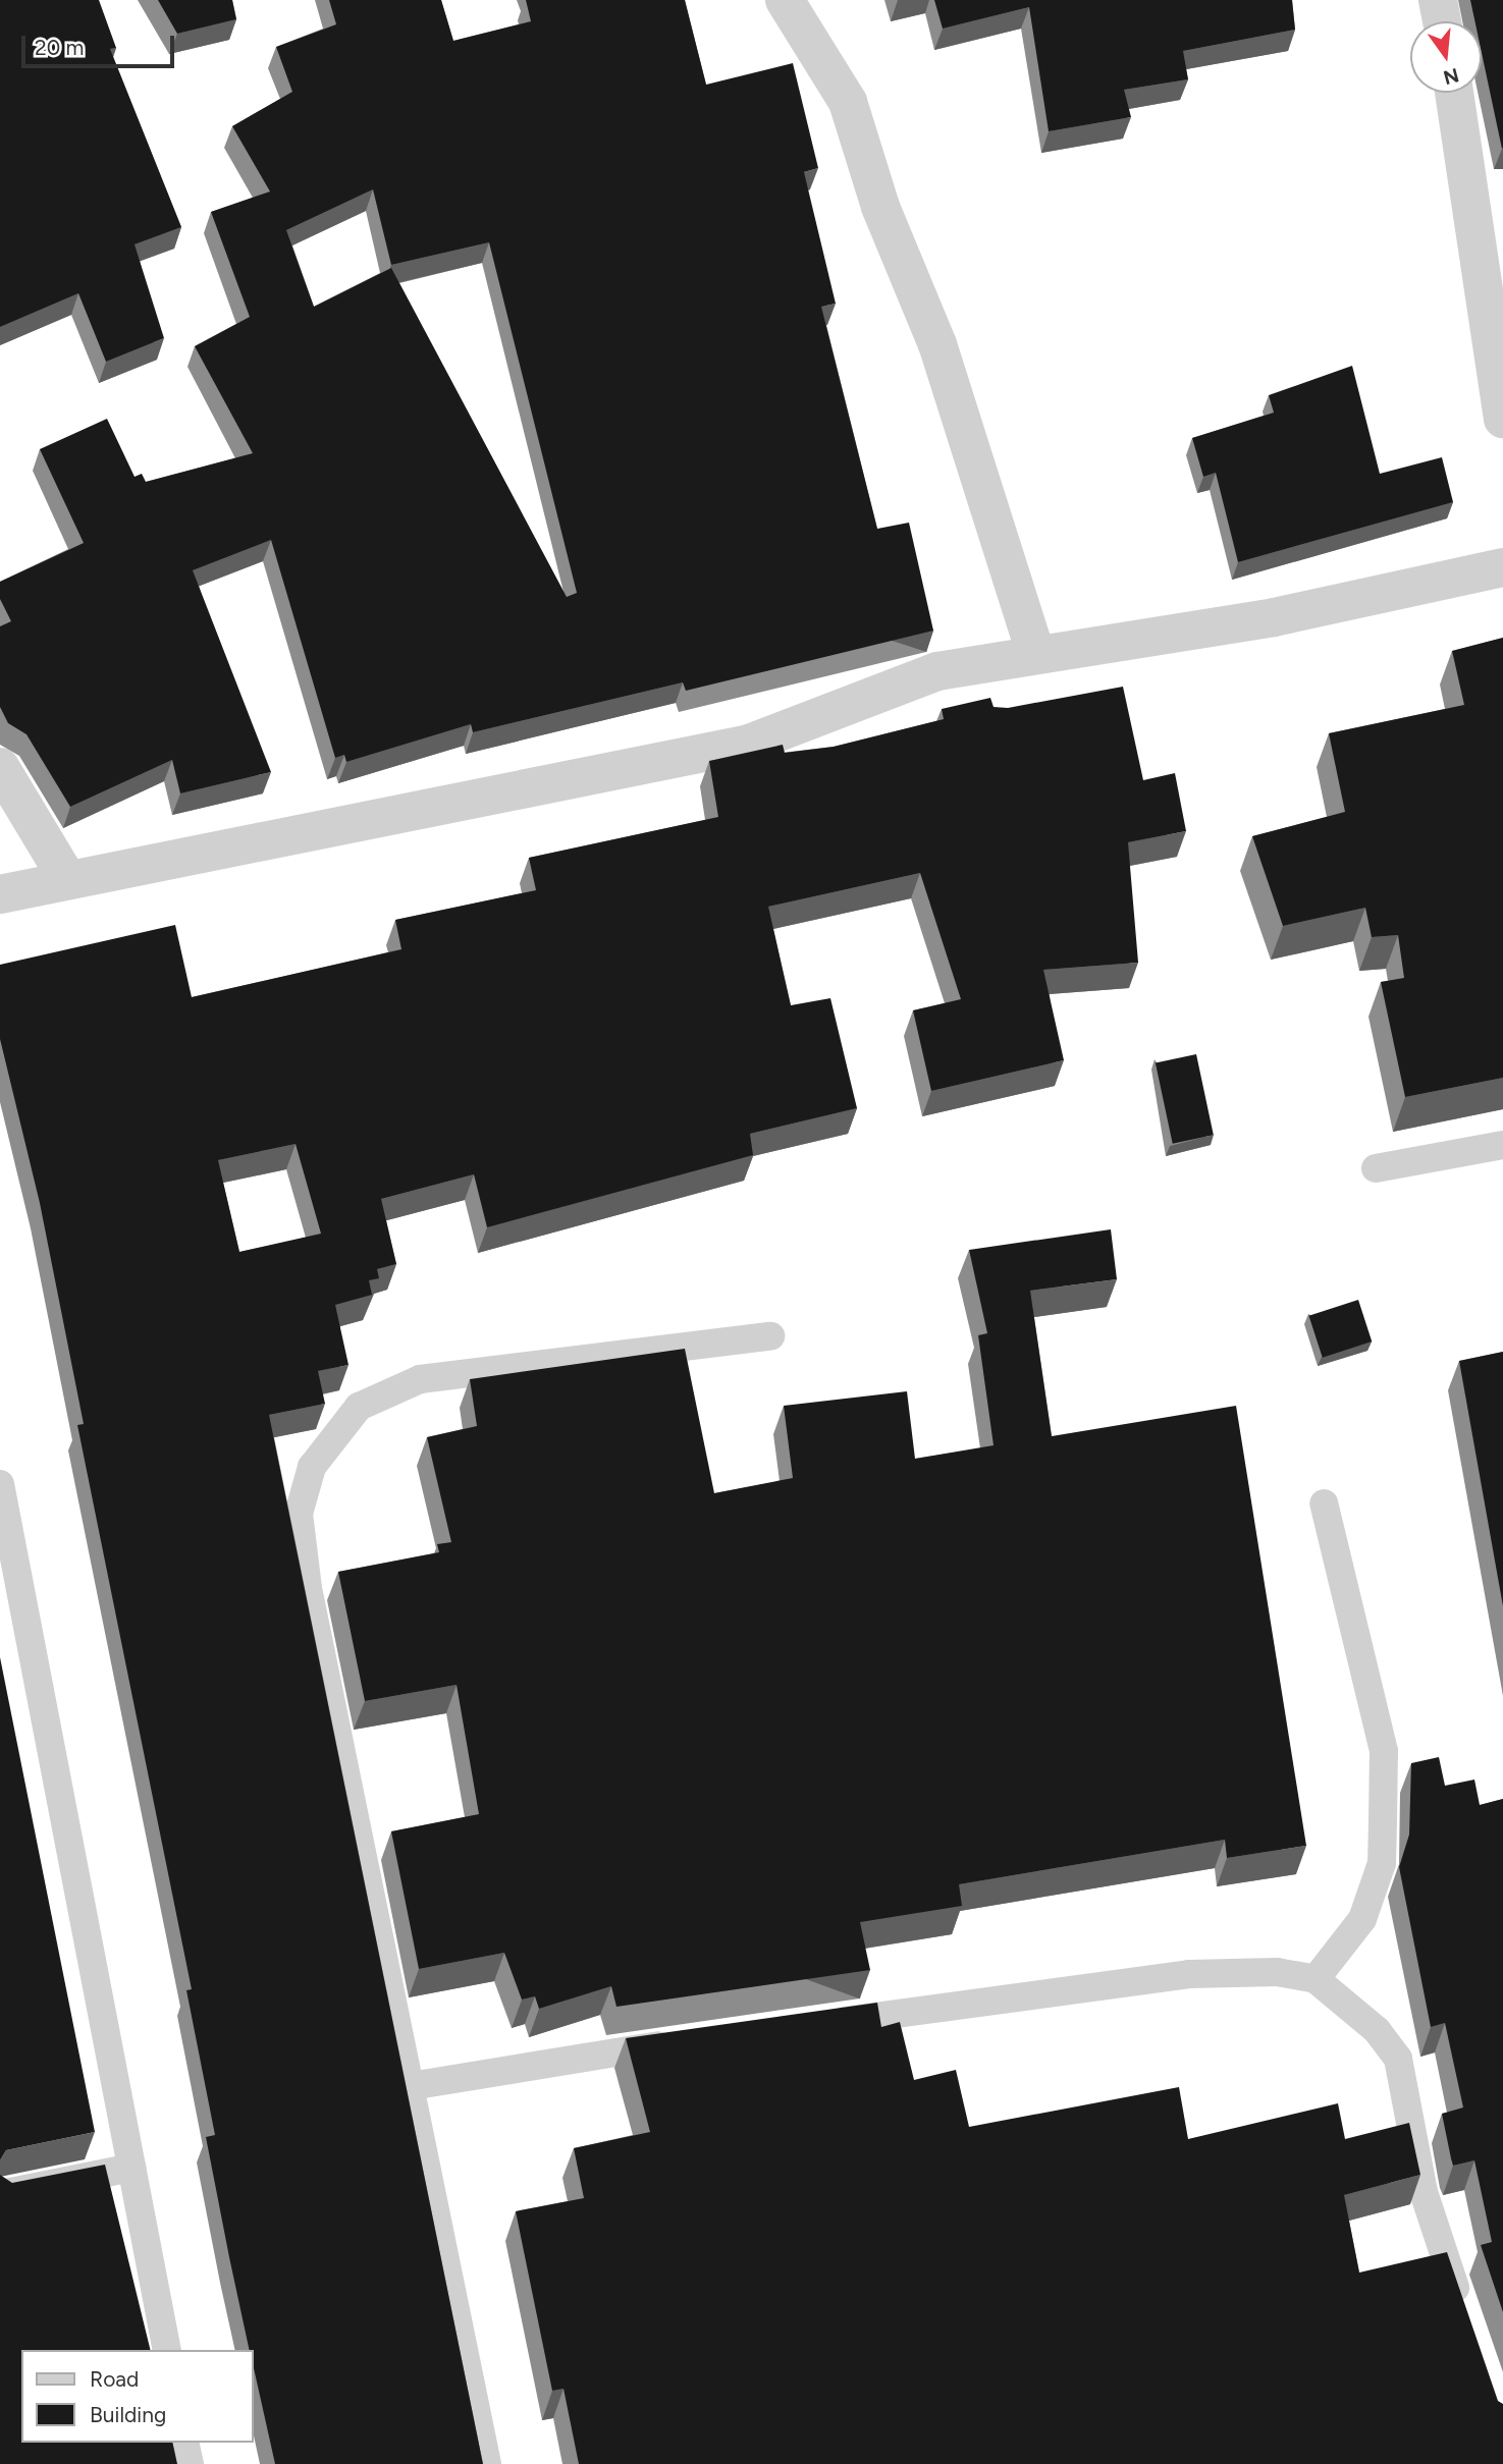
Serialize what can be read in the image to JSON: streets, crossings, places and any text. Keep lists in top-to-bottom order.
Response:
{
  "legend": ["Road", "Building"],
  "scale_bar": "20 m",
  "north": "bottom"
}
